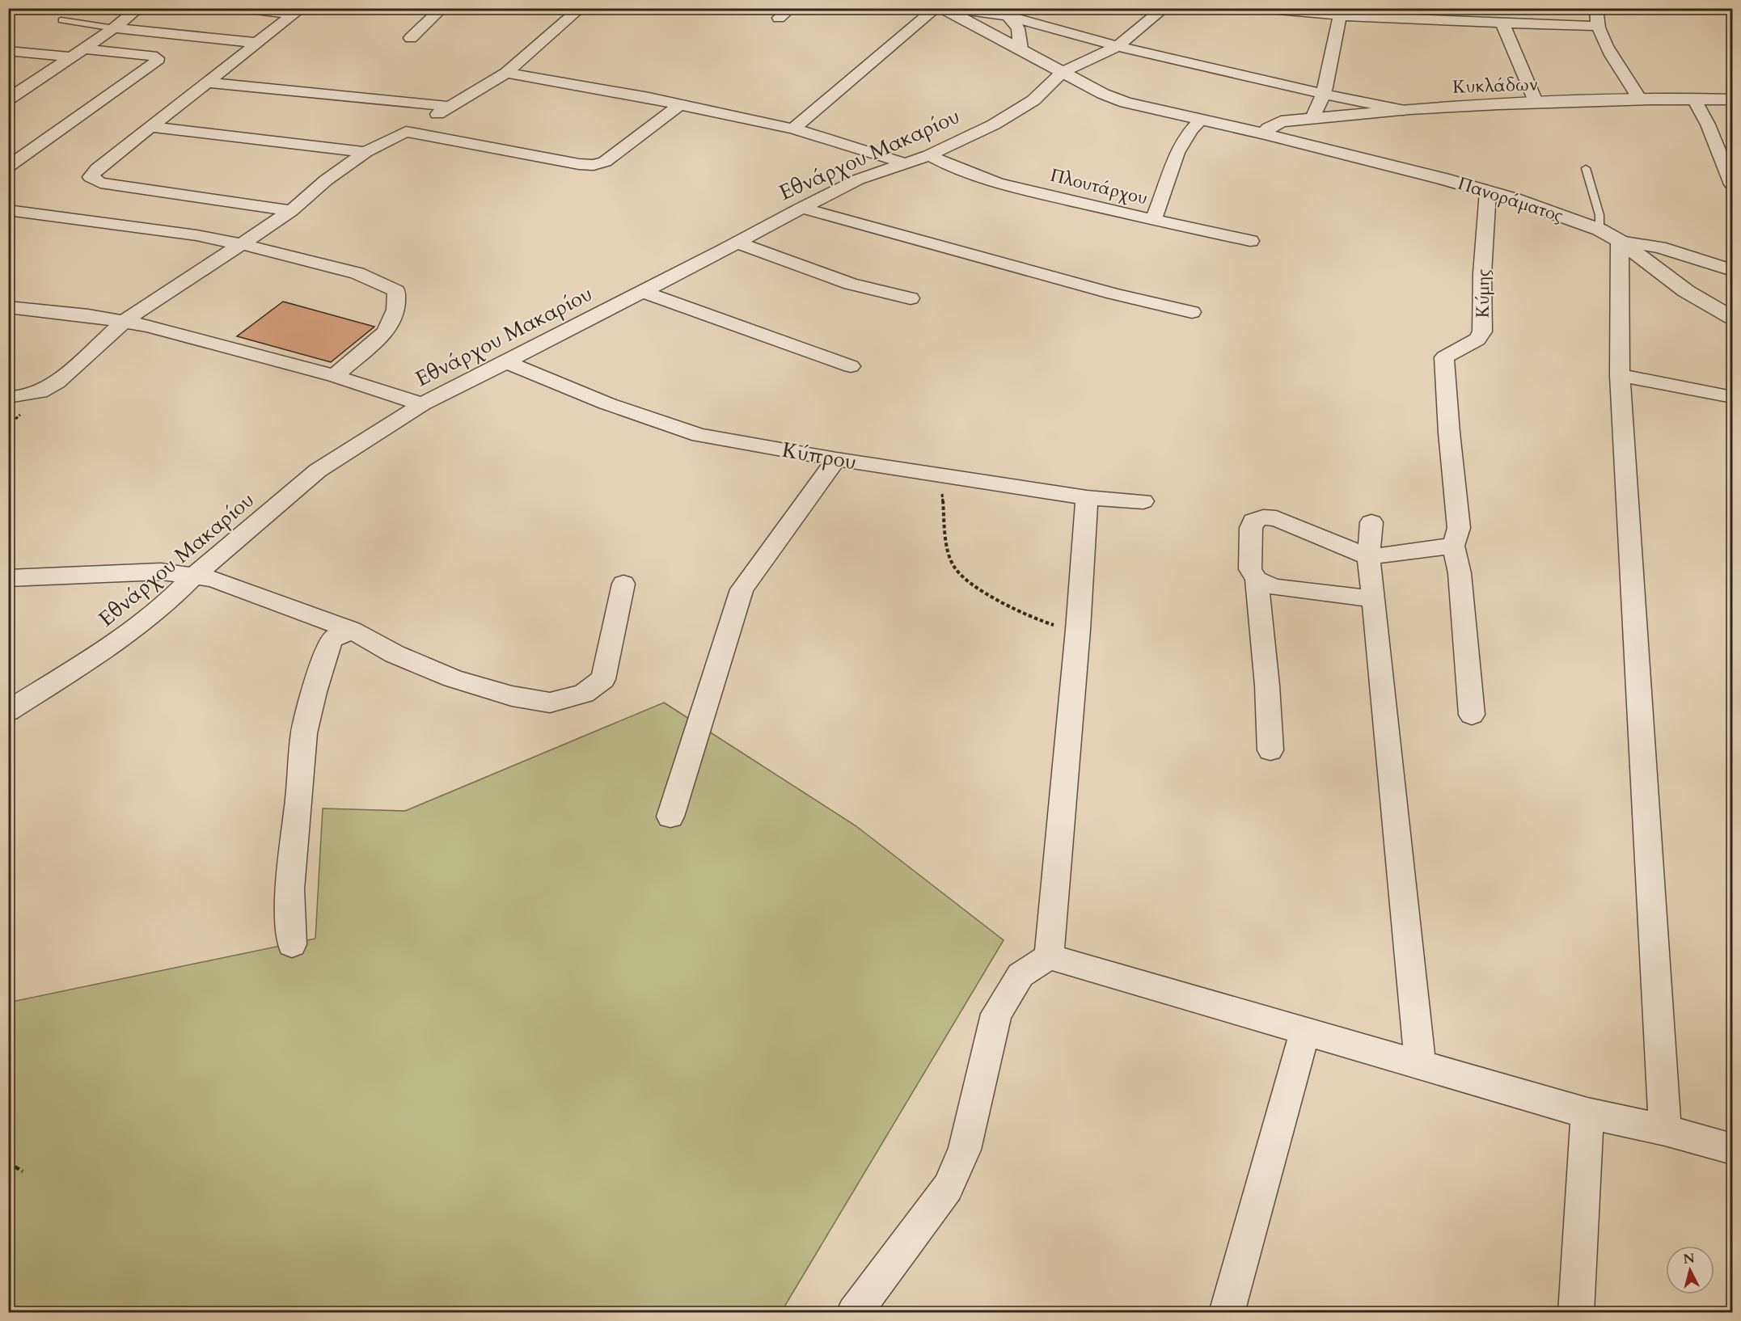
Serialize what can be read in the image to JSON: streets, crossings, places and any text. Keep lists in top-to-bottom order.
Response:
{
  "streets": {
    "street": [
      "Κυκλάδων",
      "Εθνάρχου Μακαρίου",
      "Πλουτάρχου",
      "Πανοράματος",
      "Κύμης",
      "Κύπρου"
    ]
  },
  "crossings": [
    ["Κυκλάδων", "Πανοράματος"],
    ["Εθνάρχου Μακαρίου", "Πλουτάρχου"],
    ["Εθνάρχου Μακαρίου", "Πανοράματος"],
    ["Εθνάρχου Μακαρίου", "Κύπρου"],
    ["Πλουτάρχου", "Πανοράματος"],
    ["Πανοράματος", "Κύμης"]
  ],
  "north": "top"
}
